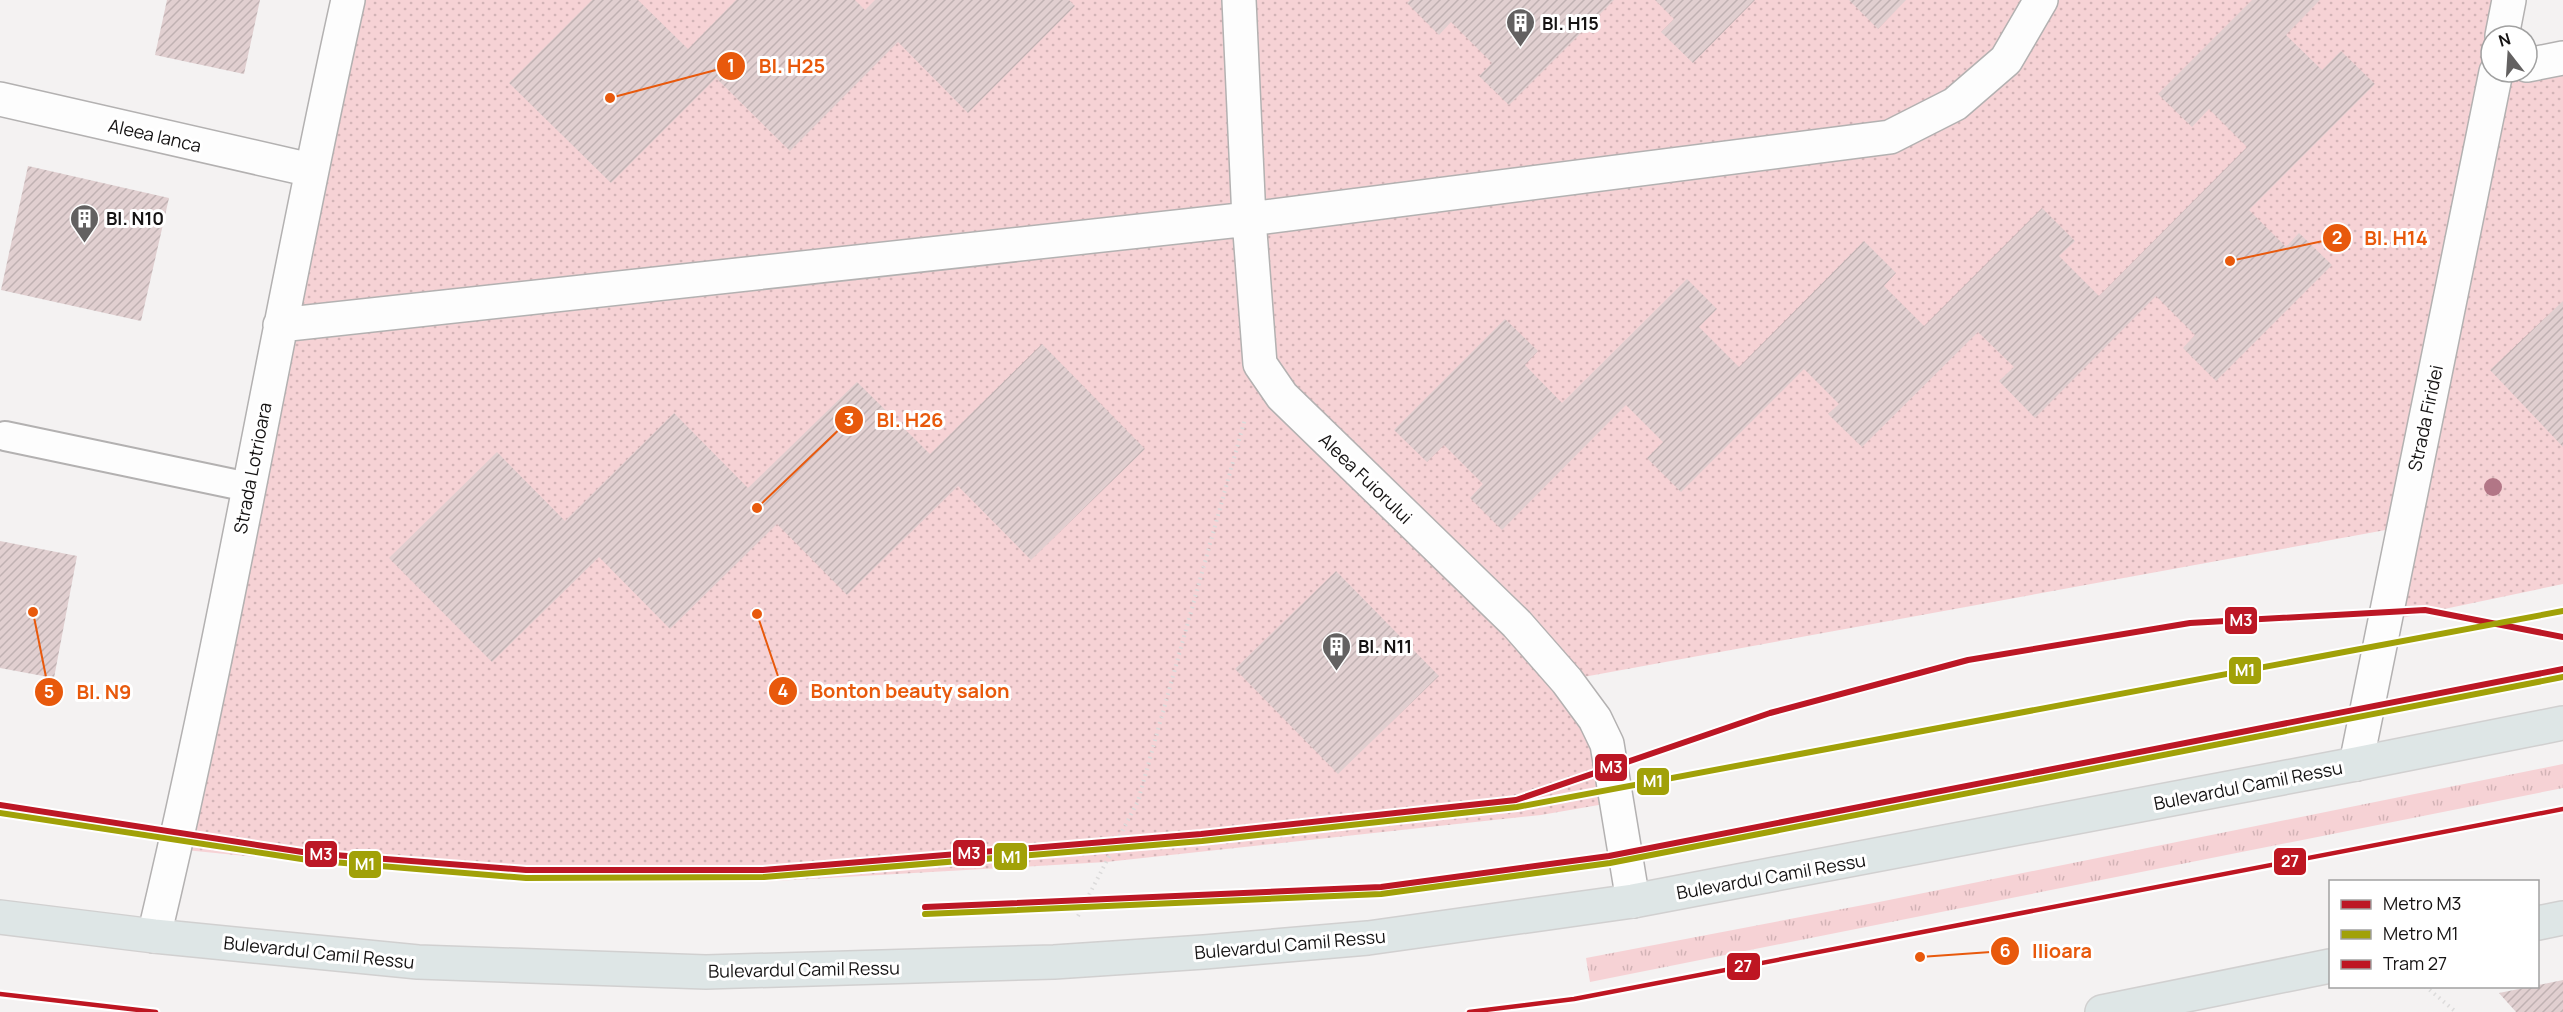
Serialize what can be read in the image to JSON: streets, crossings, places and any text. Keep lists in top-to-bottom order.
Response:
{
  "streets": {
    "main road": ["Bulevardul Camil Ressu"],
    "street": [
      "Aleea Ianca",
      "Strada Firidei",
      "Strada Lotrioara",
      "Aleea Fuiorului"
    ]
  },
  "crossings": [
    ["Aleea Ianca", "Strada Lotrioara"],
    ["Strada Firidei", "Bulevardul Camil Ressu"],
    ["Strada Lotrioara", "Bulevardul Camil Ressu"],
    ["Aleea Fuiorului", "Bulevardul Camil Ressu"]
  ],
  "places": {
    "building": ["Bl. H15", "Bl. N10", "Bl. N11"],
    "other": [
      "Bl. H25",
      "Bl. H14",
      "Bl. H26",
      "Bl. N9",
      "Bonton beauty salon",
      "Ilioara"
    ]
  },
  "lines": ["metro line M3", "metro line M1", "tram line 27"],
  "legend": ["Metro M3", "Metro M1", "Tram 27"],
  "north": "top"
}
